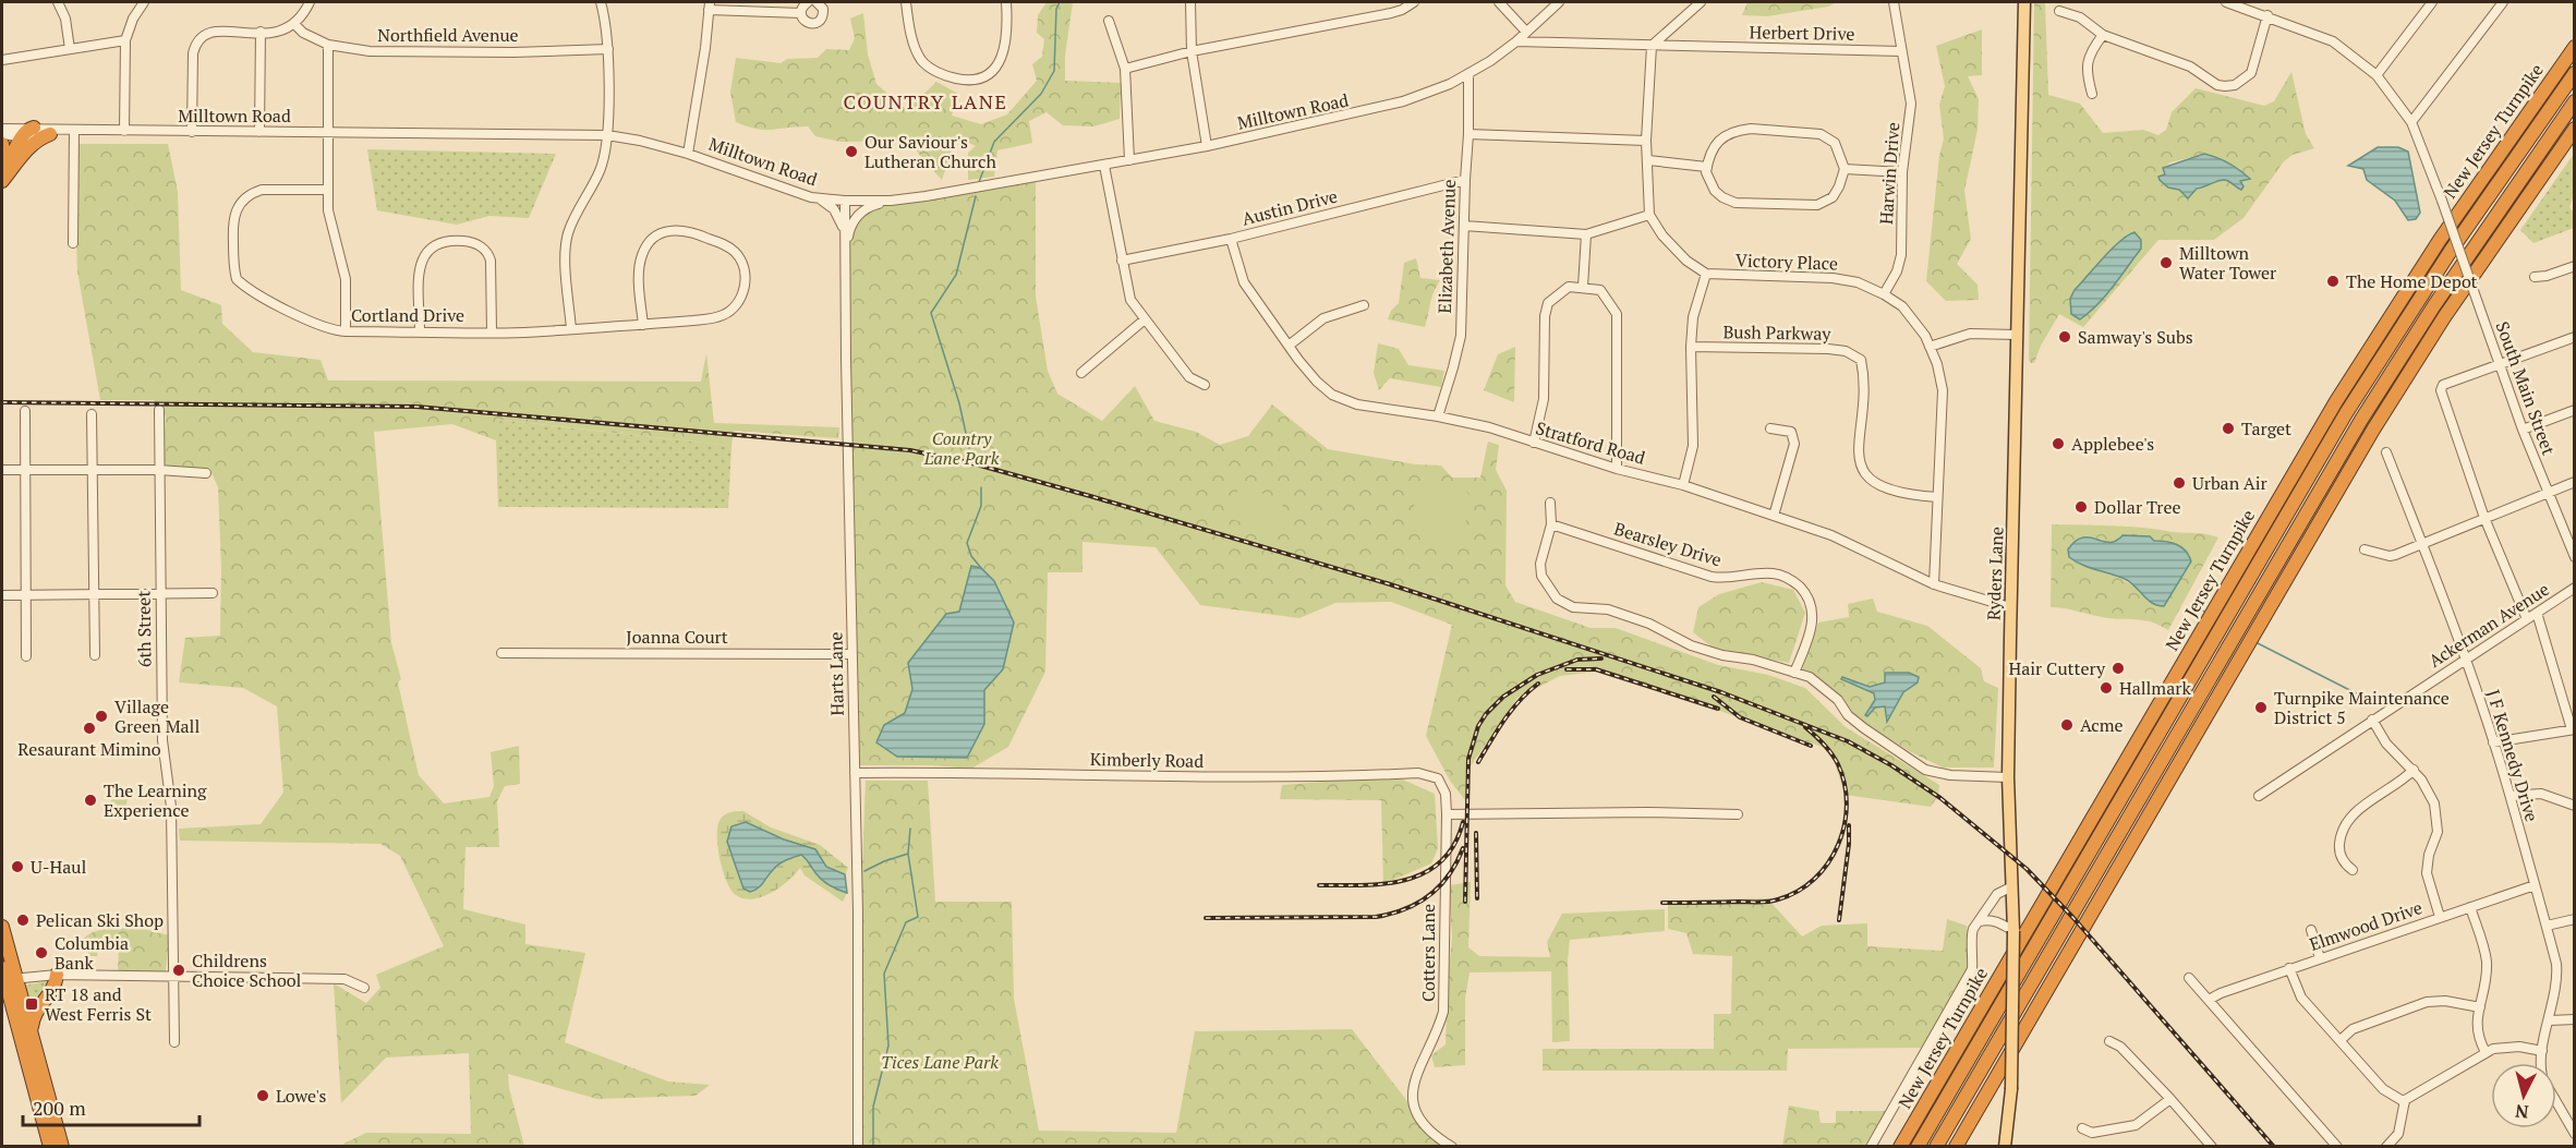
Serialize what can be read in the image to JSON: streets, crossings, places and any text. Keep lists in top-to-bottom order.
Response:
{
  "streets": {
    "highway": ["New Jersey Turnpike"],
    "main road": ["Ryders Lane"],
    "street": [
      "Herbert Drive",
      "Northfield Avenue",
      "Milltown Road",
      "Harwin Drive",
      "Austin Drive",
      "Elizabeth Avenue",
      "Victory Place",
      "Cortland Drive",
      "Bush Parkway",
      "South Main Street",
      "Stratford Road",
      "Bearsley Drive",
      "Ackerman Avenue",
      "6th Street",
      "Joanna Court",
      "Harts Lane",
      "J F Kennedy Drive",
      "Kimberly Road",
      "Elmwood Drive",
      "Cotters Lane"
    ]
  },
  "crossings": [
    ["Herbert Drive", "Milltown Road"],
    ["Herbert Drive", "Harwin Drive"],
    ["Milltown Road", "Elizabeth Avenue"],
    ["Milltown Road", "Harts Lane"],
    ["Harwin Drive", "Victory Place"],
    ["Austin Drive", "Elizabeth Avenue"],
    ["Austin Drive", "Stratford Road"],
    ["Elizabeth Avenue", "Stratford Road"],
    ["Victory Place", "Bush Parkway"],
    ["Victory Place", "Stratford Road"],
    ["Stratford Road", "Ryders Lane"],
    ["Ackerman Avenue", "J F Kennedy Drive"],
    ["Joanna Court", "Harts Lane"],
    ["Harts Lane", "Kimberly Road"],
    ["J F Kennedy Drive", "Elmwood Drive"],
    ["Kimberly Road", "Cotters Lane"]
  ],
  "districts": ["COUNTRY LANE"],
  "parks": ["Country Lane Park", "Tices Lane Park"],
  "places": {
    "other": [
      "Our Saviour's Lutheran Church",
      "Milltown Water Tower",
      "The Home Depot",
      "Samway's Subs",
      "Target",
      "Applebee's",
      "Urban Air",
      "Dollar Tree",
      "Hair Cuttery",
      "Hallmark",
      "Turnpike Maintenance District 5",
      "Village Green Mall",
      "Acme",
      "Resaurant Mimino",
      "The Learning Experience",
      "U-Haul",
      "Pelican Ski Shop",
      "Columbia Bank",
      "Childrens Choice School",
      "Lowe's"
    ],
    "transit": ["RT 18 and West Ferris St"]
  },
  "scale_bar": "200 m",
  "north": "bottom"
}
